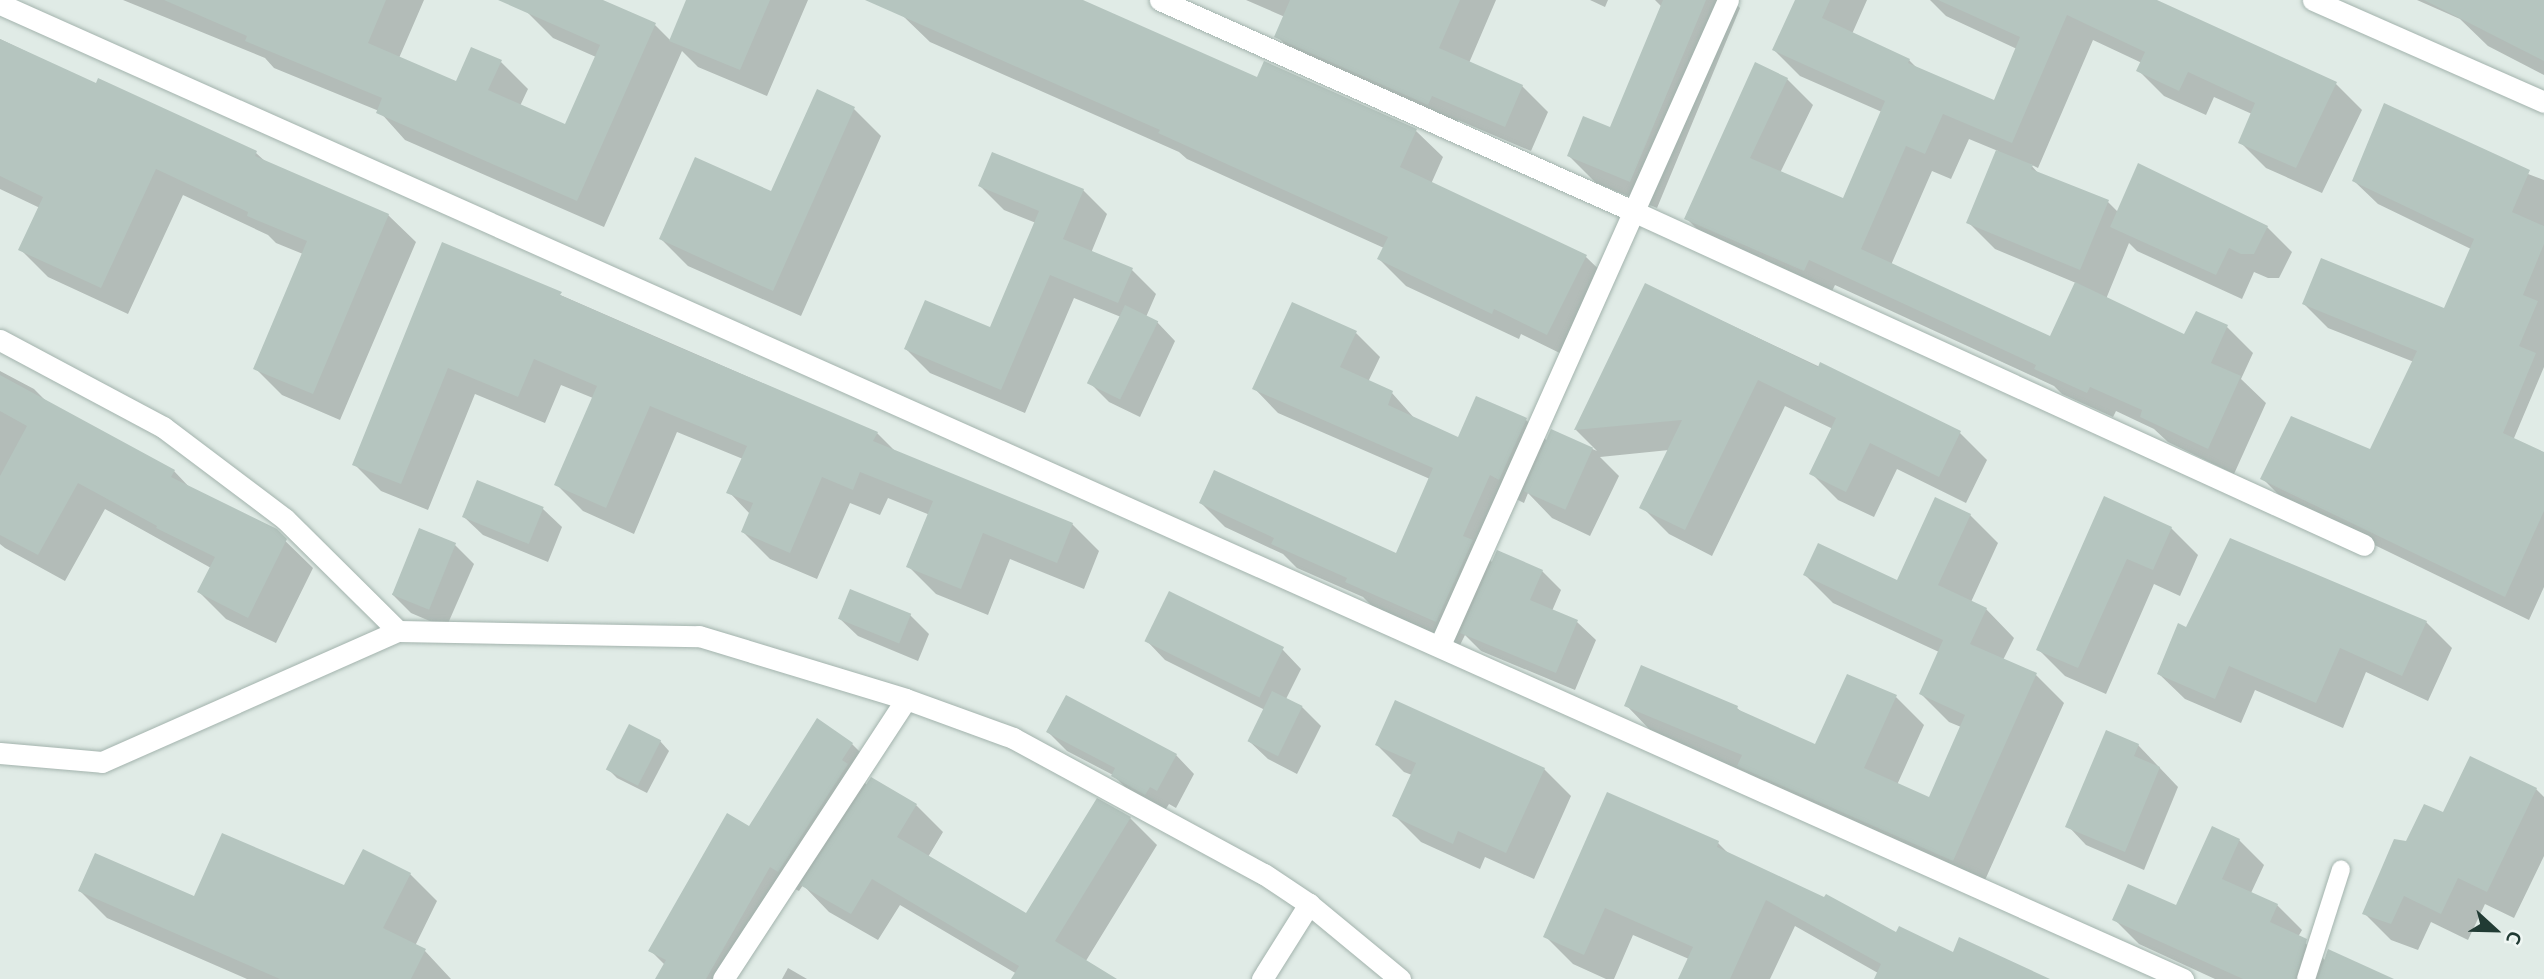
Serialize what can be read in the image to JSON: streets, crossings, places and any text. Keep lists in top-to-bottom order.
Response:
{
  "north": "right"
}
